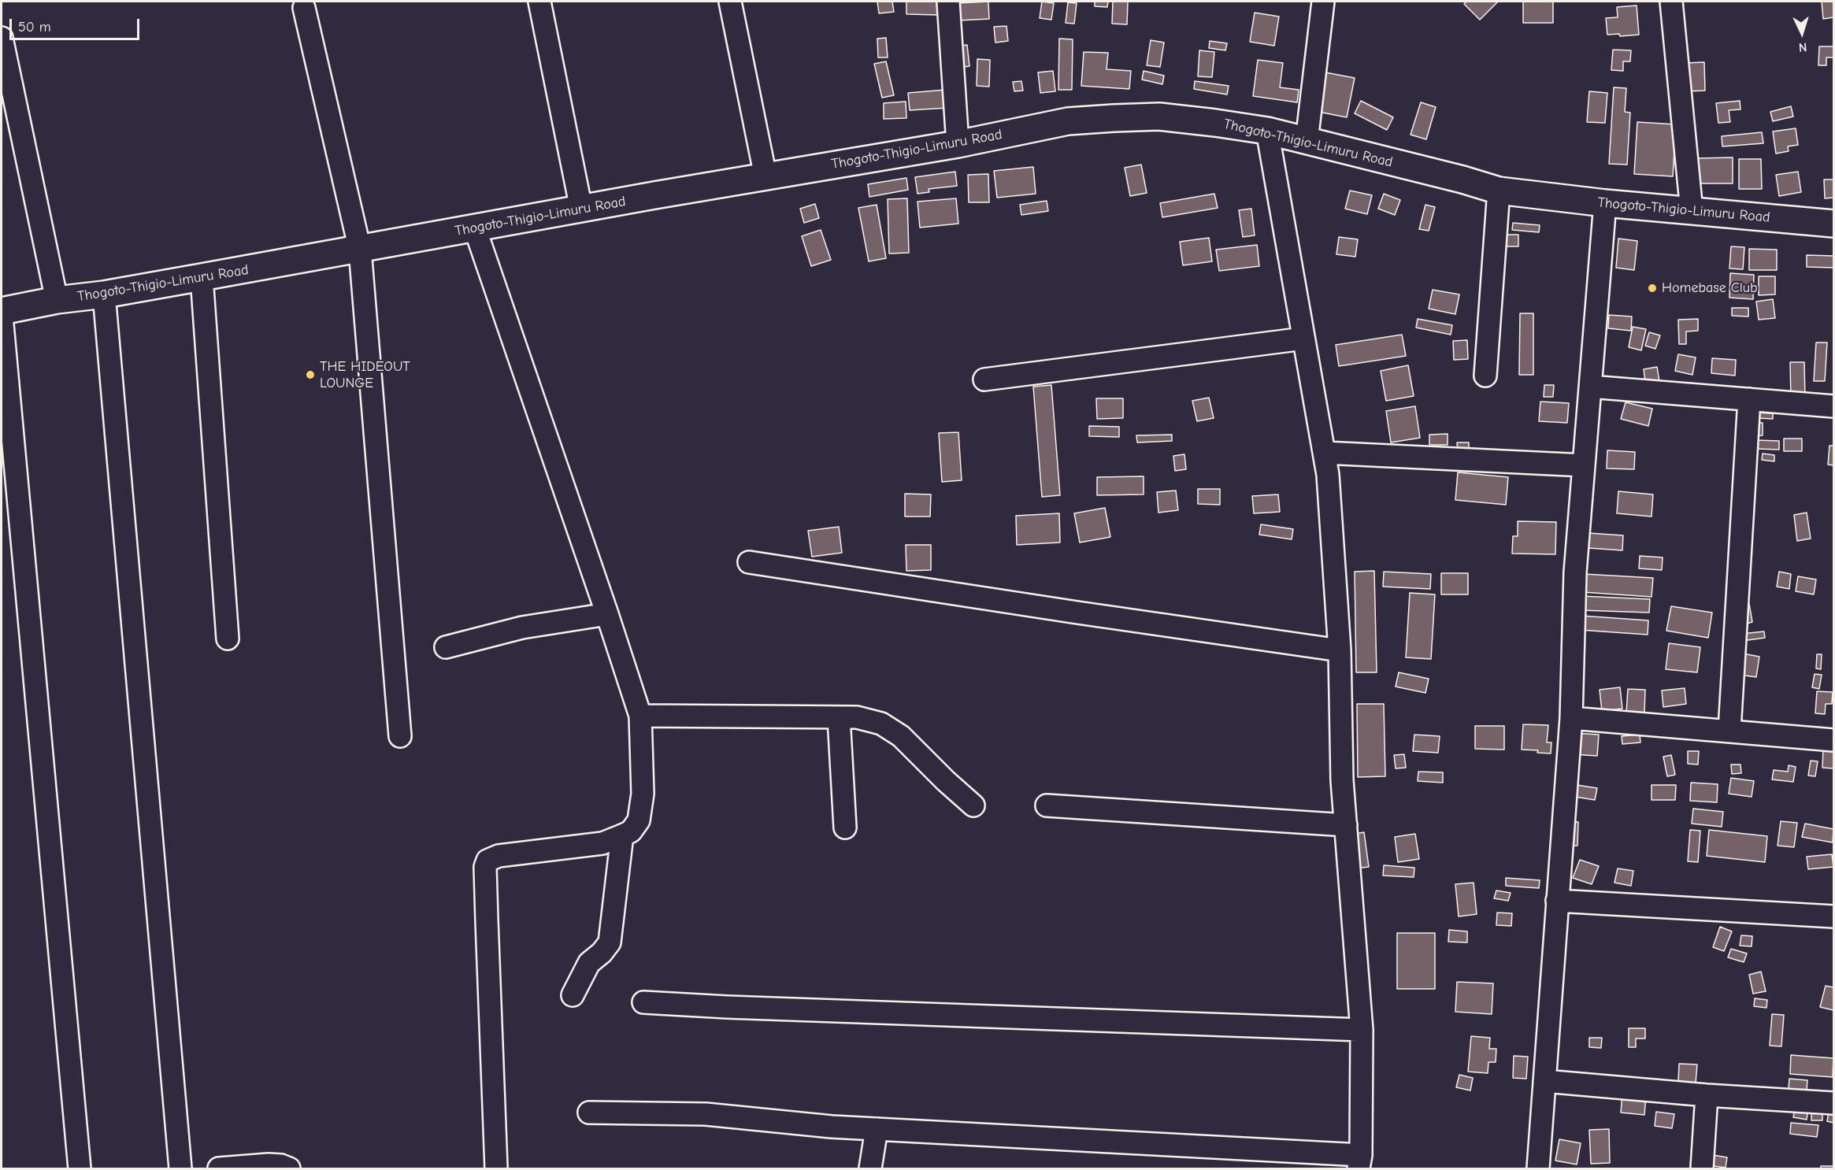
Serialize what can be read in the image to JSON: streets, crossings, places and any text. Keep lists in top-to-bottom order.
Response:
{
  "streets": {
    "highway": ["Thogoto-Thigio-Limuru Road"]
  },
  "places": ["Homebase Club", "THE HIDEOUT LOUNGE"],
  "scale_bar": "50 m",
  "north": "bottom"
}
